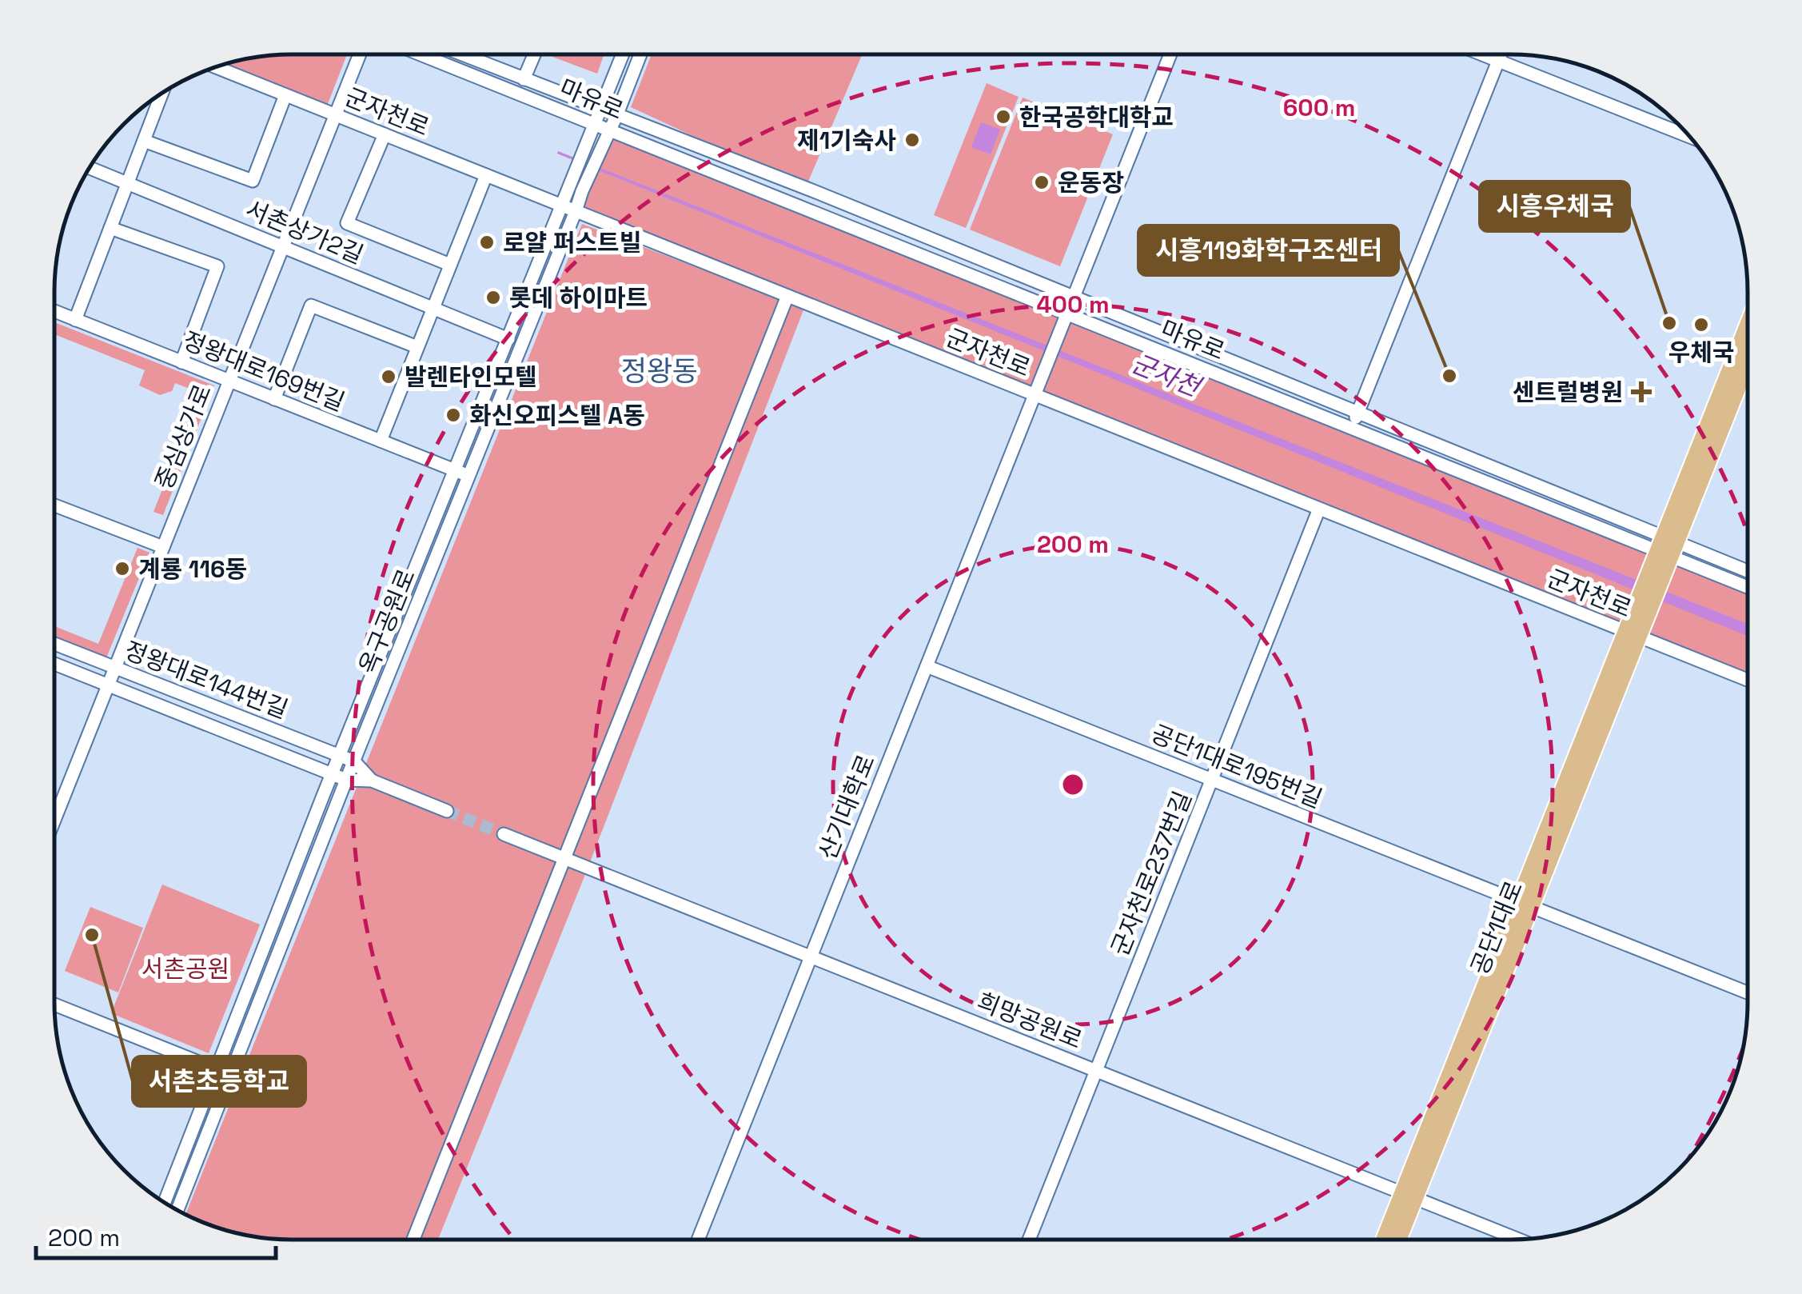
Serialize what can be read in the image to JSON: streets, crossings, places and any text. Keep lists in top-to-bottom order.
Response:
{
  "streets": {
    "main road": ["공단1대로"],
    "street": [
      "마유로",
      "군자천로",
      "서촌상가2길",
      "정왕대로169번길",
      "중심상가로",
      "옥구공원로",
      "정왕대로144번길",
      "공단1대로195번길",
      "산기대학로",
      "군자천로237번길",
      "희망공원로"
    ]
  },
  "crossings": [
    ["마유로", "옥구공원로"],
    ["마유로", "산기대학로"],
    ["마유로", "공단1대로"],
    ["군자천로", "중심상가로"],
    ["군자천로", "옥구공원로"],
    ["군자천로", "산기대학로"],
    ["군자천로", "군자천로237번길"],
    ["군자천로", "공단1대로"],
    ["서촌상가2길", "중심상가로"],
    ["서촌상가2길", "옥구공원로"],
    ["정왕대로169번길", "중심상가로"],
    ["정왕대로169번길", "옥구공원로"],
    ["중심상가로", "정왕대로144번길"],
    ["옥구공원로", "정왕대로144번길"],
    ["공단1대로195번길", "산기대학로"],
    ["공단1대로195번길", "군자천로237번길"],
    ["공단1대로195번길", "공단1대로"],
    ["산기대학로", "희망공원로"],
    ["군자천로237번길", "희망공원로"],
    ["공단1대로", "희망공원로"]
  ],
  "districts": ["정왕동"],
  "water": ["군자천"],
  "parks": ["서촌공원"],
  "places": {
    "other": [
      "한국공학대학교",
      "제1기숙사",
      "운동장",
      "로얄 퍼스트빌",
      "롯데 하이마트",
      "시흥우체국",
      "우체국",
      "시흥119화학구조센터",
      "발렌타인모텔",
      "화신오피스텔 A동",
      "계룡 116동",
      "서촌초등학교"
    ],
    "health": ["센트럴병원"]
  },
  "scale_bar": "200 m",
  "rings": ["600 m", "400 m", "200 m"]
}
